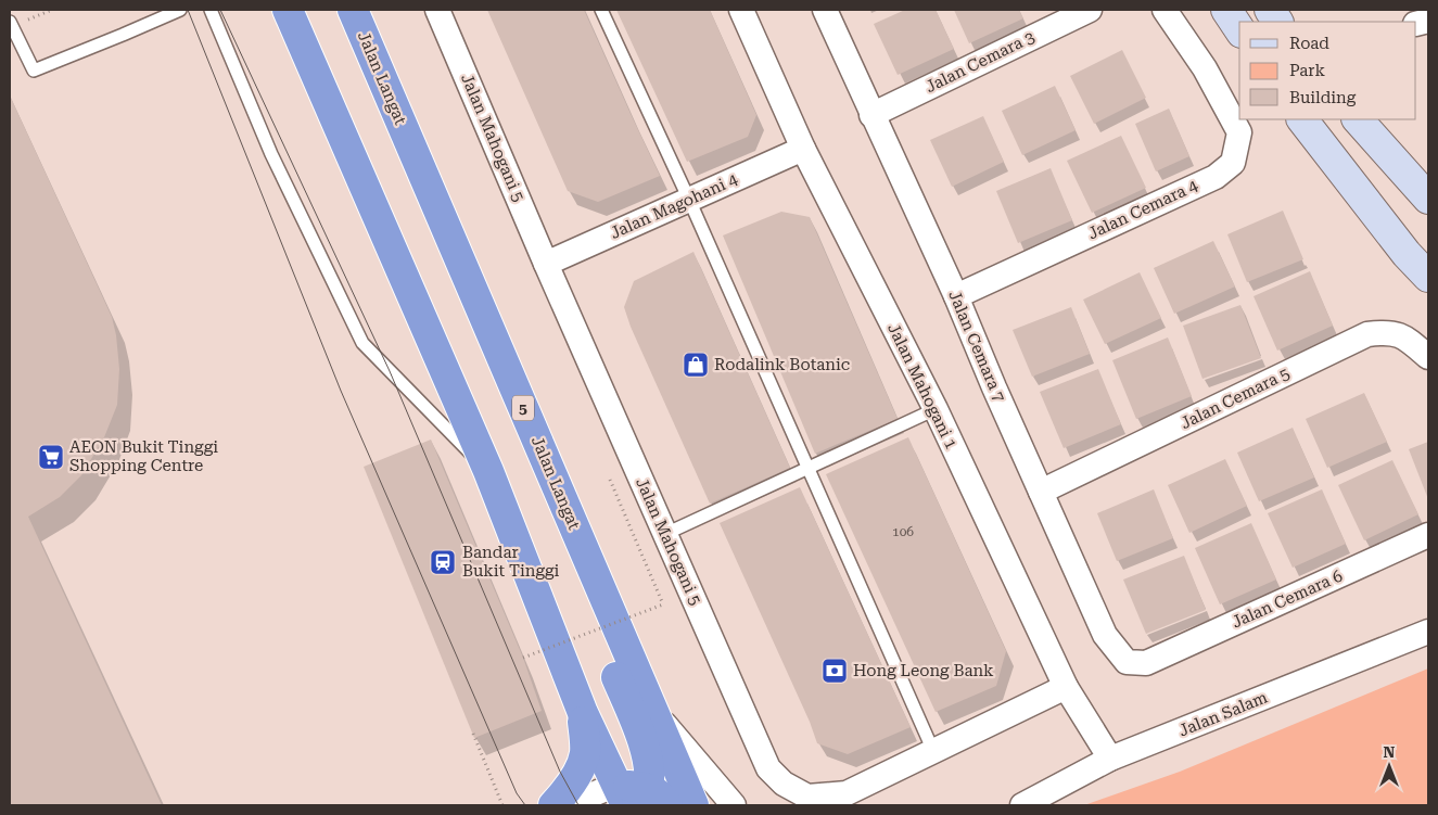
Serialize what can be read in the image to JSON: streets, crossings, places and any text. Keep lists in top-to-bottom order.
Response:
{
  "streets": {
    "highway": ["Jalan Langat", "5"],
    "street": [
      "Jalan Cemara 3",
      "Jalan Mahogani 5",
      "Jalan Magohani 4",
      "Jalan Cemara 4",
      "Jalan Cemara 7",
      "Jalan Mahogani 1",
      "Jalan Cemara 5",
      "Jalan Cemara 6",
      "Jalan Salam"
    ]
  },
  "crossings": [
    ["Jalan Cemara 3", "Jalan Cemara 7"],
    ["Jalan Langat", "5"],
    ["Jalan Mahogani 5", "Jalan Magohani 4"],
    ["Jalan Mahogani 5", "Jalan Mahogani 1"],
    ["Jalan Magohani 4", "Jalan Mahogani 1"],
    ["Jalan Cemara 4", "Jalan Cemara 7"],
    ["Jalan Cemara 7", "Jalan Cemara 5"],
    ["Jalan Cemara 7", "Jalan Cemara 6"],
    ["Jalan Mahogani 1", "Jalan Salam"]
  ],
  "places": {
    "shop": ["Rodalink Botanic"],
    "supermarket": ["AEON Bukit Tinggi Shopping Centre"],
    "station": ["Bandar Bukit Tinggi"],
    "bank": ["Hong Leong Bank"]
  },
  "house_numbers": ["106"],
  "legend": ["Road", "Park", "Building"],
  "north": "top"
}
